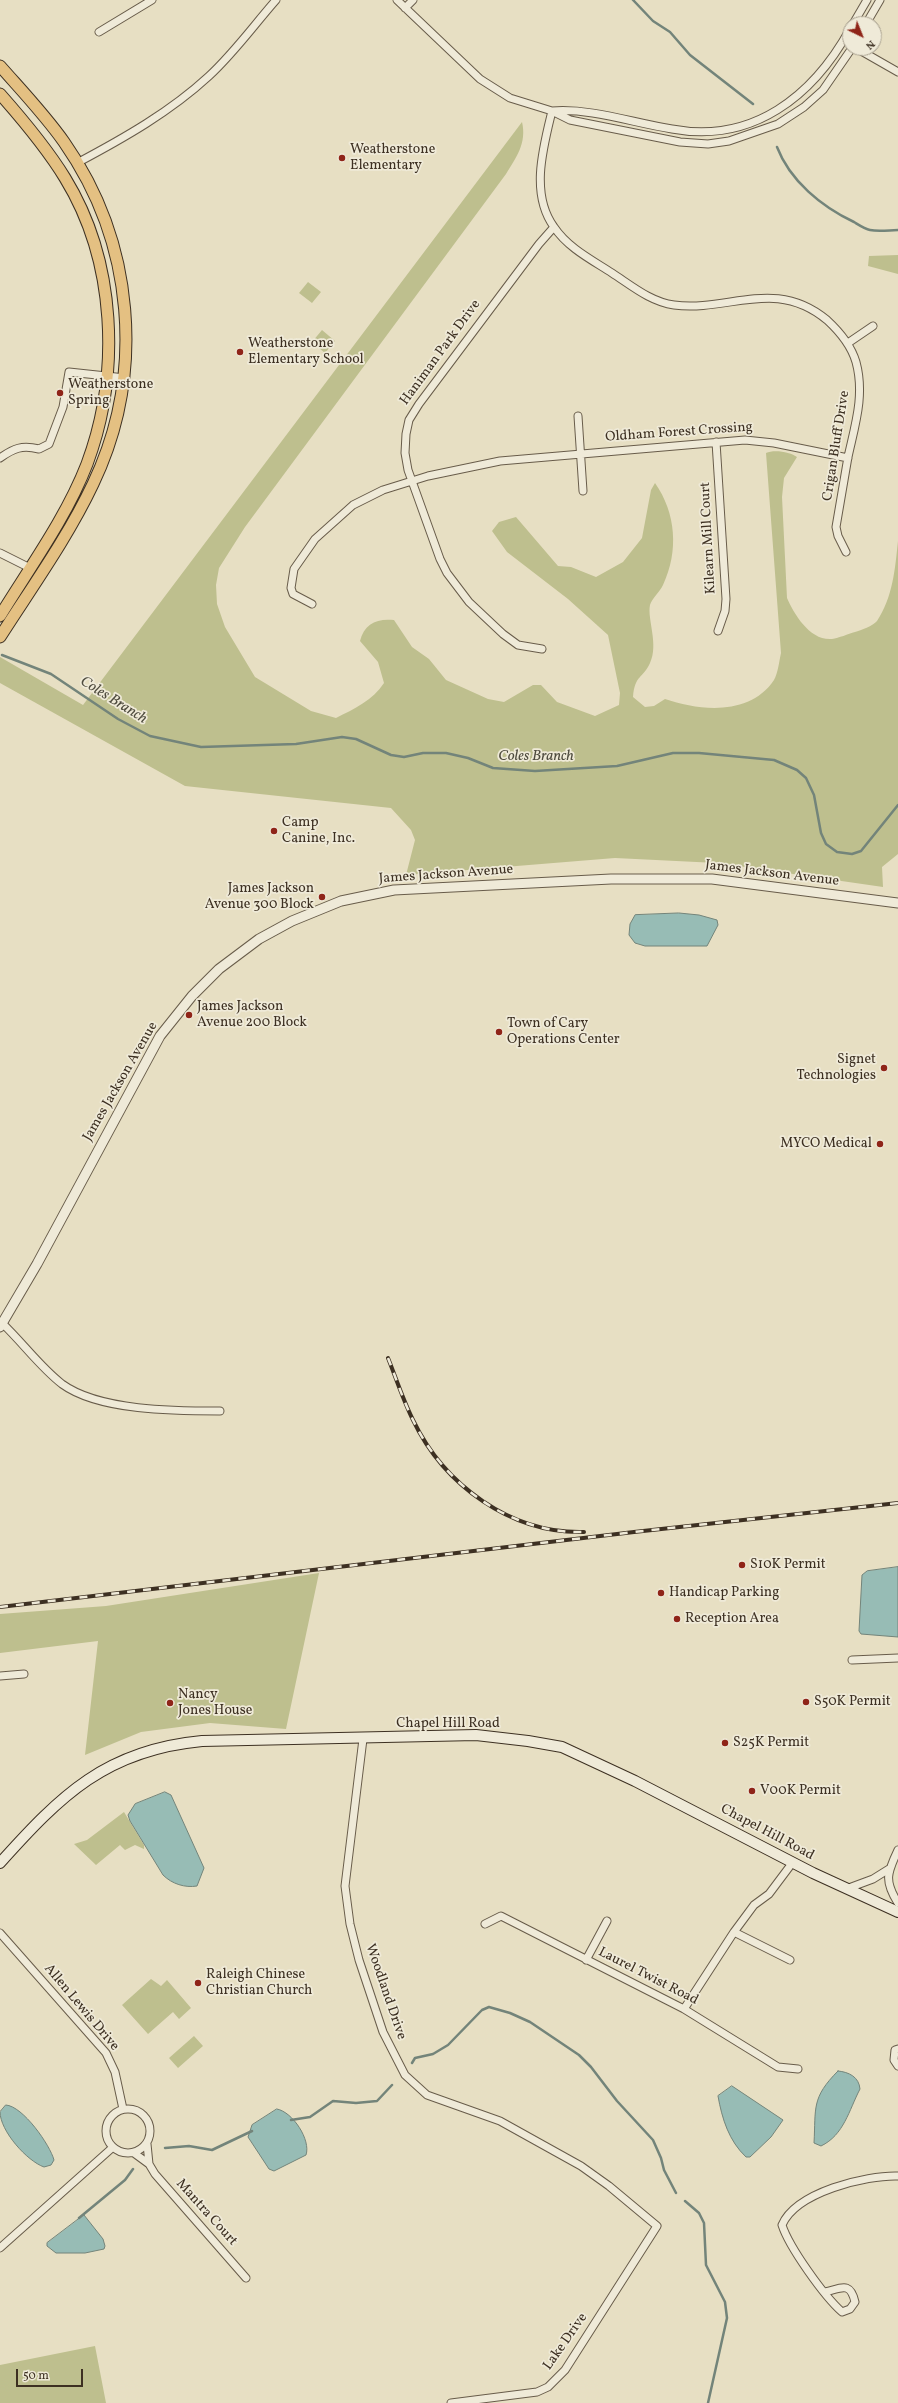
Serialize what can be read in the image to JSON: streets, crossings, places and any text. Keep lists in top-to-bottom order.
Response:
{
  "streets": {
    "main road": ["Chapel Hill Road"],
    "street": [
      "Haniman Park Drive",
      "Oldham Forest Crossing",
      "Crigan Bluff Drive",
      "Kilearn Mill Court",
      "James Jackson Avenue",
      "Laurel Twist Road",
      "Woodland Drive",
      "Allen Lewis Drive",
      "Mantra Court",
      "Lake Drive"
    ]
  },
  "crossings": [
    ["Haniman Park Drive", "Oldham Forest Crossing"],
    ["Haniman Park Drive", "Crigan Bluff Drive"],
    ["Oldham Forest Crossing", "Crigan Bluff Drive"],
    ["Oldham Forest Crossing", "Kilearn Mill Court"],
    ["Chapel Hill Road", "Woodland Drive"],
    ["Woodland Drive", "Lake Drive"],
    ["Allen Lewis Drive", "Mantra Court"]
  ],
  "water": ["Coles Branch"],
  "places": [
    "Weatherstone Elementary",
    "Weatherstone Elementary School",
    "Weatherstone Spring",
    "Camp Canine, Inc.",
    "James Jackson Avenue 300 Block",
    "James Jackson Avenue 200 Block",
    "Town of Cary Operations Center",
    "Signet Technologies",
    "MYCO Medical",
    "S10K Permit",
    "Handicap Parking",
    "Reception Area",
    "S50K Permit",
    "Nancy Jones House",
    "S25K Permit",
    "V00K Permit",
    "Raleigh Chinese Christian Church"
  ],
  "scale_bar": "50 m",
  "north": "bottom right"
}
